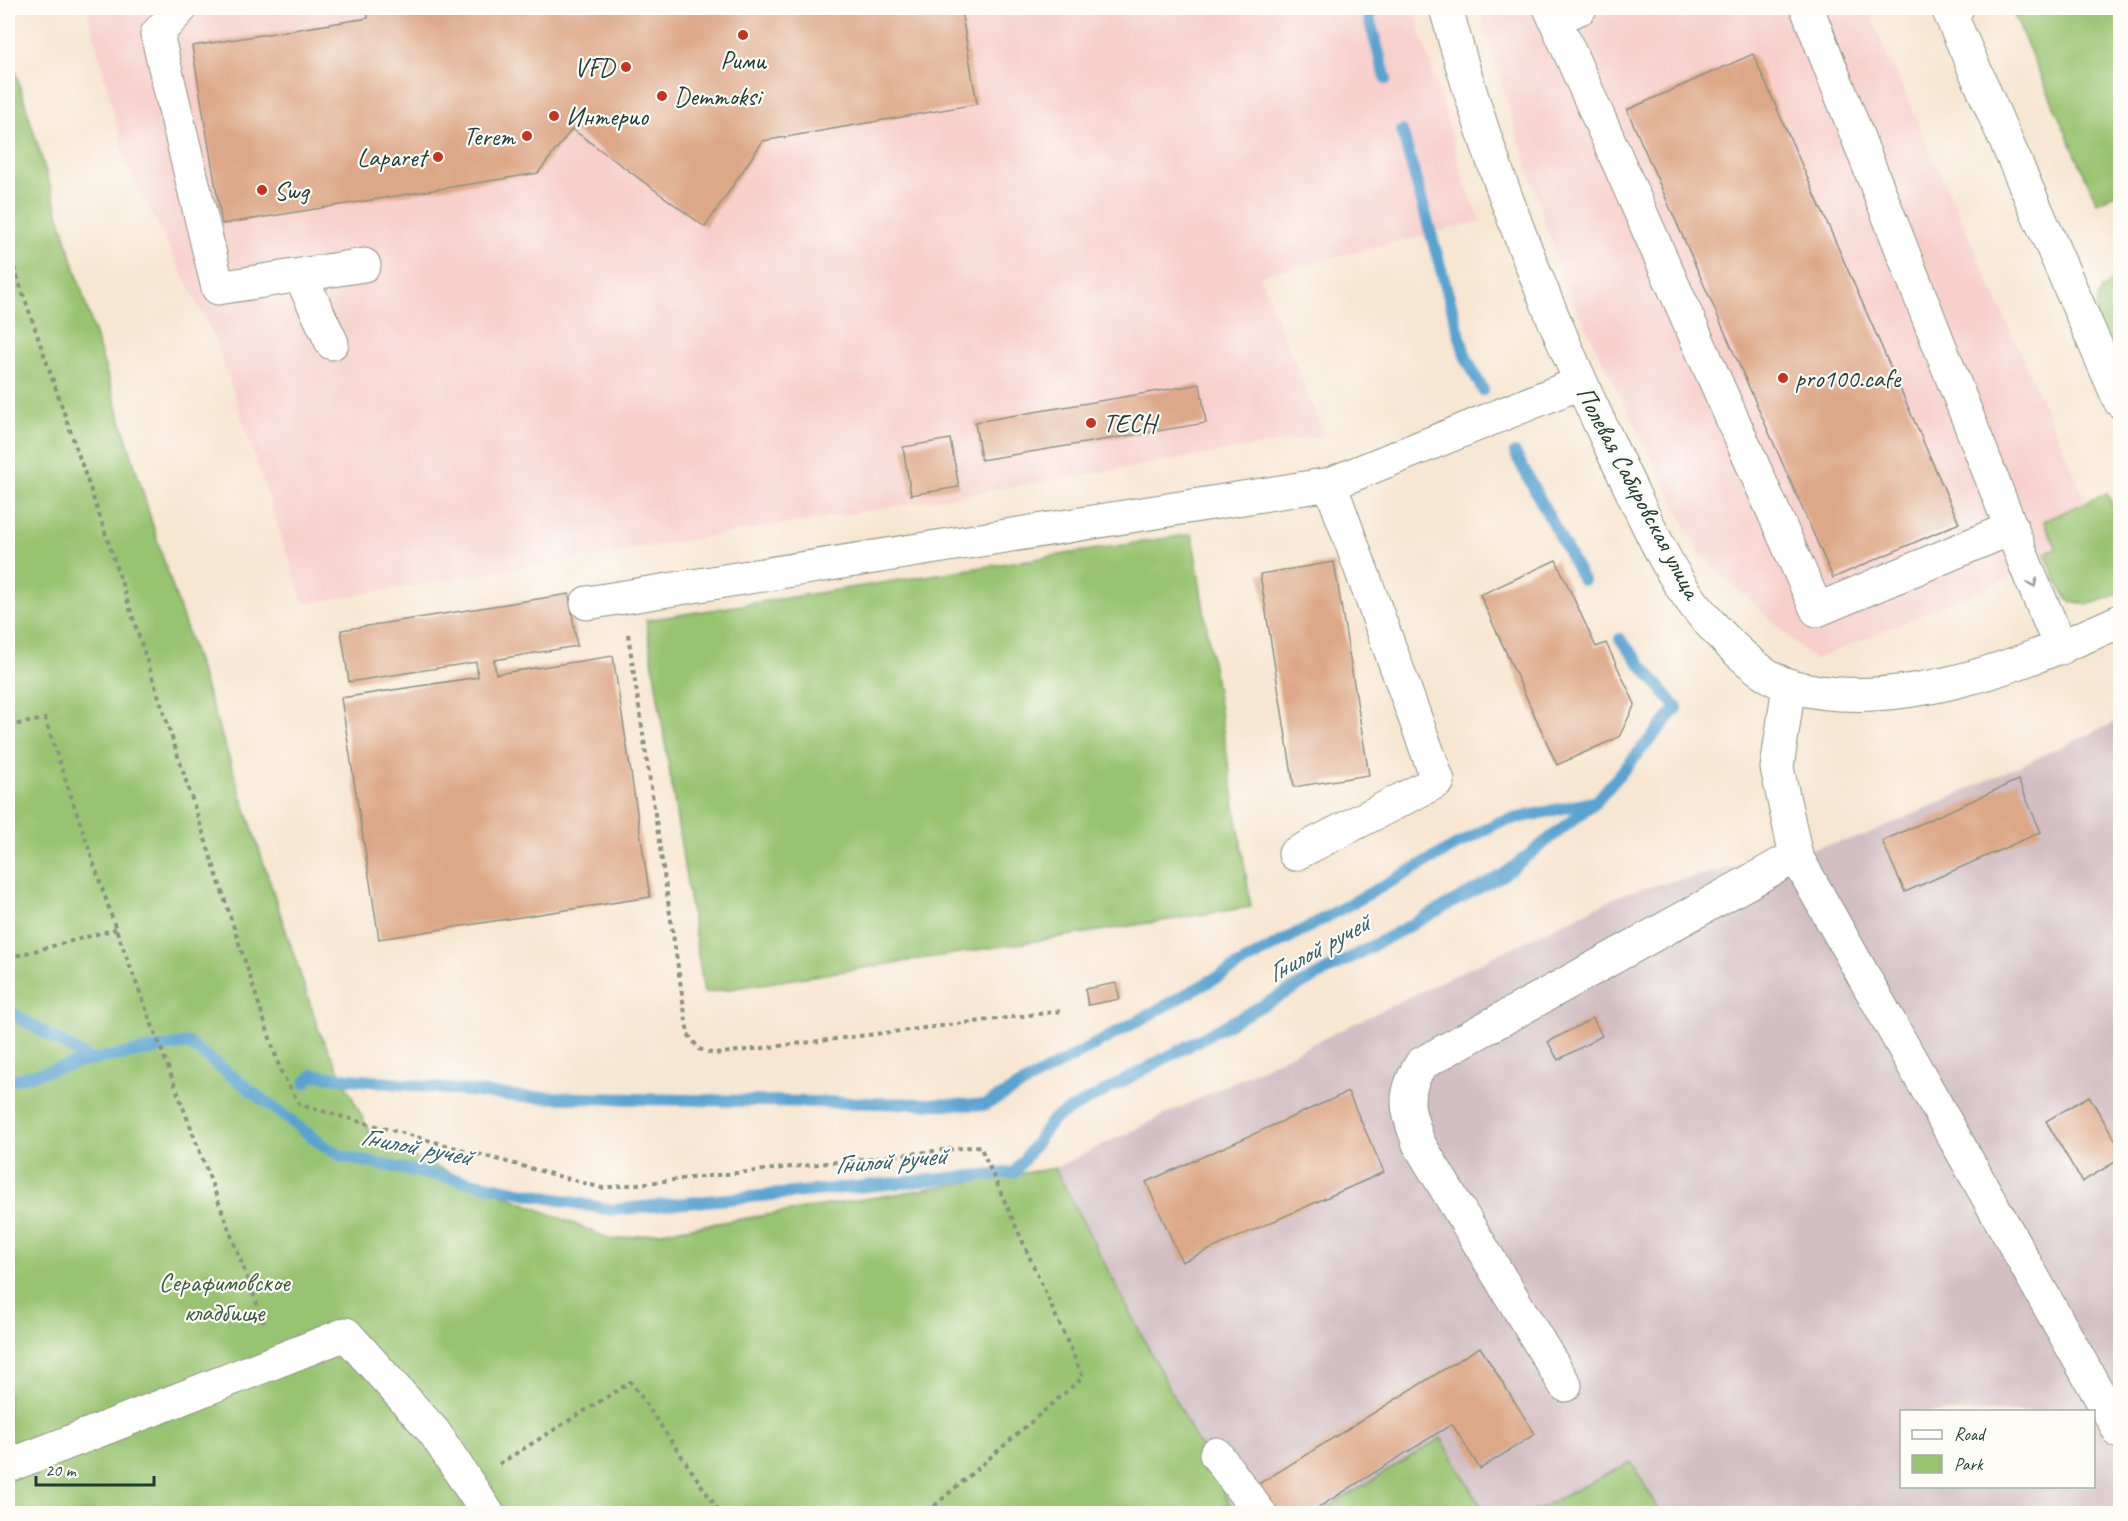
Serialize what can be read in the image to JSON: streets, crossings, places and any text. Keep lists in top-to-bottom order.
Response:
{
  "streets": {
    "street": ["Полевая Сабировская улица"]
  },
  "water": ["Гнилой ручей"],
  "parks": ["Серафимовское кладбище"],
  "places": [
    "Рими",
    "VFD",
    "Demmoksi",
    "Интерио",
    "Terem",
    "Laparet",
    "Swg",
    "pro100.cafe",
    "TECH"
  ],
  "legend": ["Road", "Park"],
  "scale_bar": "20 m"
}
